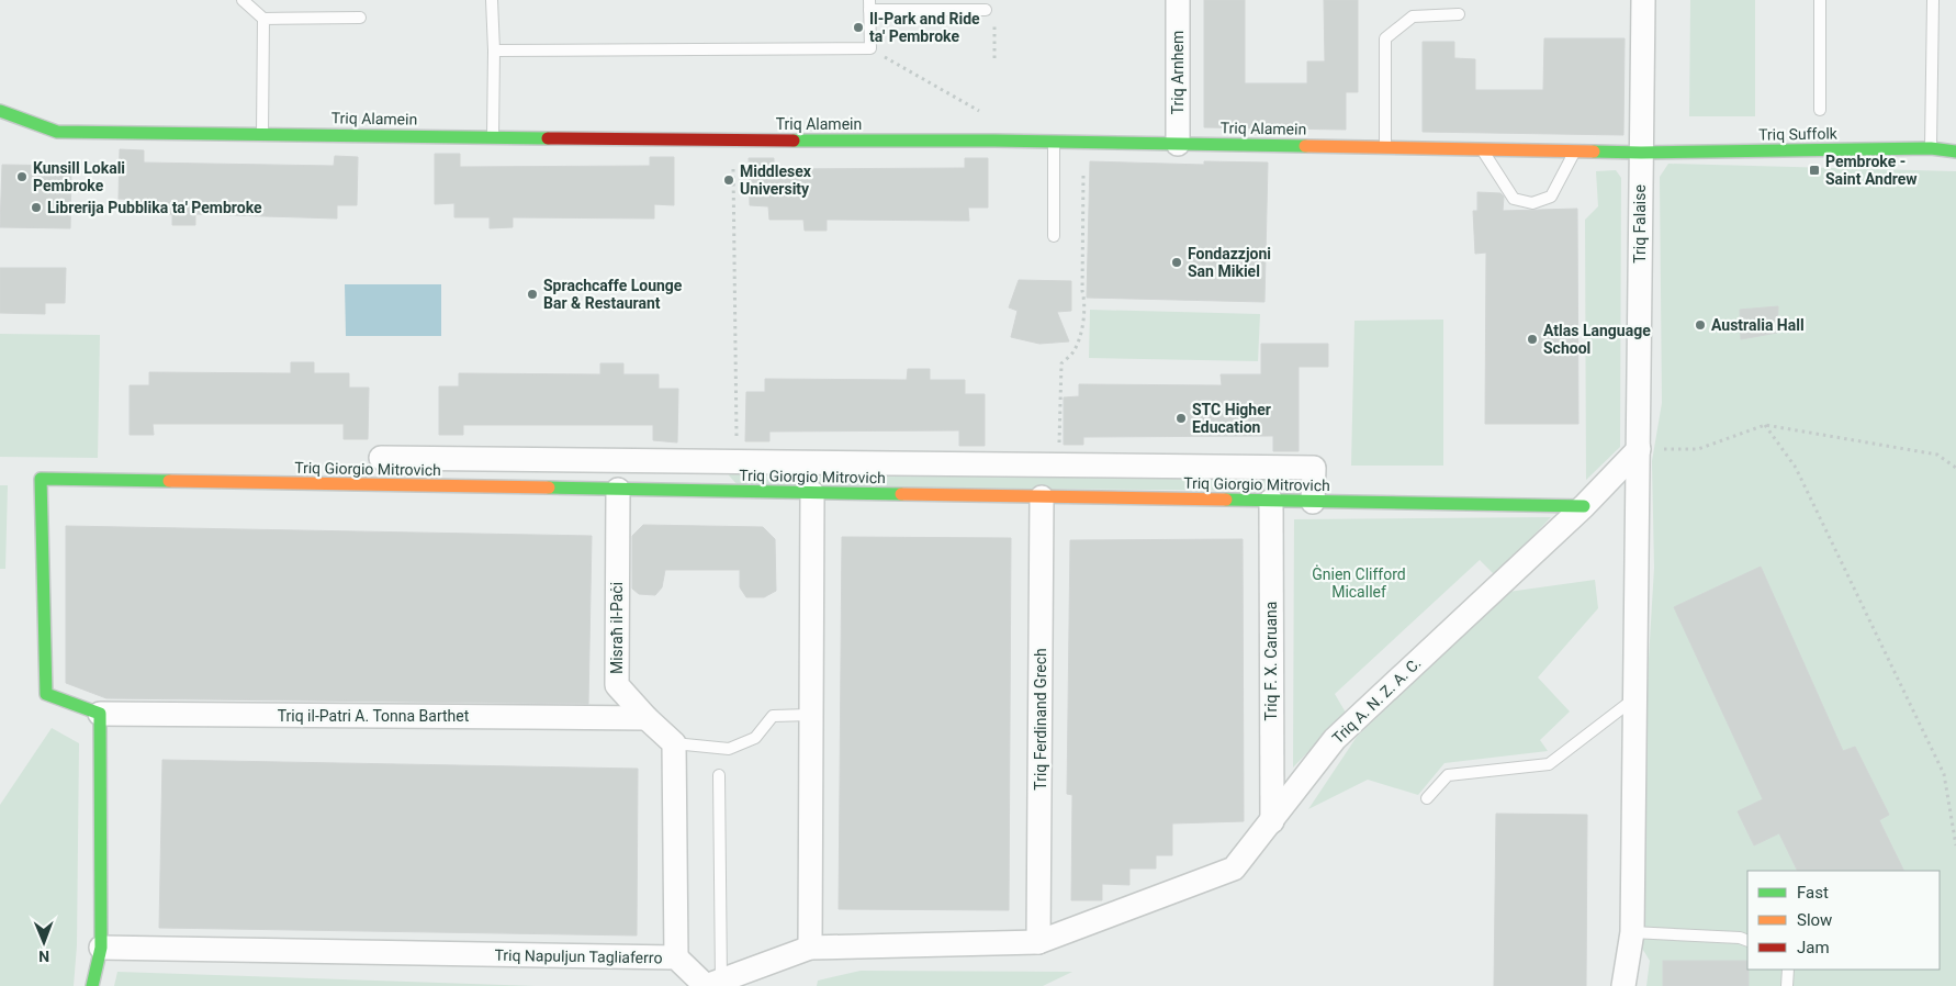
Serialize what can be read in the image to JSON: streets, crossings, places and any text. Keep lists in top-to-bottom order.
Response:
{
  "streets": {
    "street": [
      "Triq Arnhem",
      "Triq Alamein",
      "Triq Suffolk",
      "Triq Falaise",
      "Triq Giorgio Mitrovich",
      "Misraħ il-Paċi",
      "Triq F. X. Caruana",
      "Triq A. N. Z. A. C.",
      "Triq il-Patri A. Tonna Barthet",
      "Triq Ferdinand Grech",
      "Triq Napuljun Tagliaferro"
    ]
  },
  "crossings": [
    ["Triq Arnhem", "Triq Alamein"],
    ["Triq Alamein", "Triq Suffolk"],
    ["Triq Alamein", "Triq Falaise"],
    ["Triq Suffolk", "Triq Falaise"],
    ["Triq Falaise", "Triq A. N. Z. A. C."],
    ["Triq Giorgio Mitrovich", "Misraħ il-Paċi"],
    ["Triq Giorgio Mitrovich", "Triq F. X. Caruana"],
    ["Triq Giorgio Mitrovich", "Triq A. N. Z. A. C."],
    ["Triq Giorgio Mitrovich", "Triq il-Patri A. Tonna Barthet"],
    ["Triq Giorgio Mitrovich", "Triq Ferdinand Grech"],
    ["Misraħ il-Paċi", "Triq il-Patri A. Tonna Barthet"],
    ["Triq F. X. Caruana", "Triq A. N. Z. A. C."],
    ["Triq A. N. Z. A. C.", "Triq Ferdinand Grech"]
  ],
  "parks": ["Ġnien Clifford Micallef"],
  "places": {
    "other": [
      "Il-Park and Ride ta' Pembroke",
      "Kunsill Lokali Pembroke",
      "Middlesex University",
      "Librerija Pubblika ta' Pembroke",
      "Fondazzjoni San Mikiel",
      "Sprachcaffe Lounge Bar & Restaurant",
      "Australia Hall",
      "Atlas Language School",
      "STC Higher Education"
    ],
    "transit": ["Pembroke - Saint Andrew"]
  },
  "legend": ["Fast", "Slow", "Jam"],
  "north": "bottom"
}
